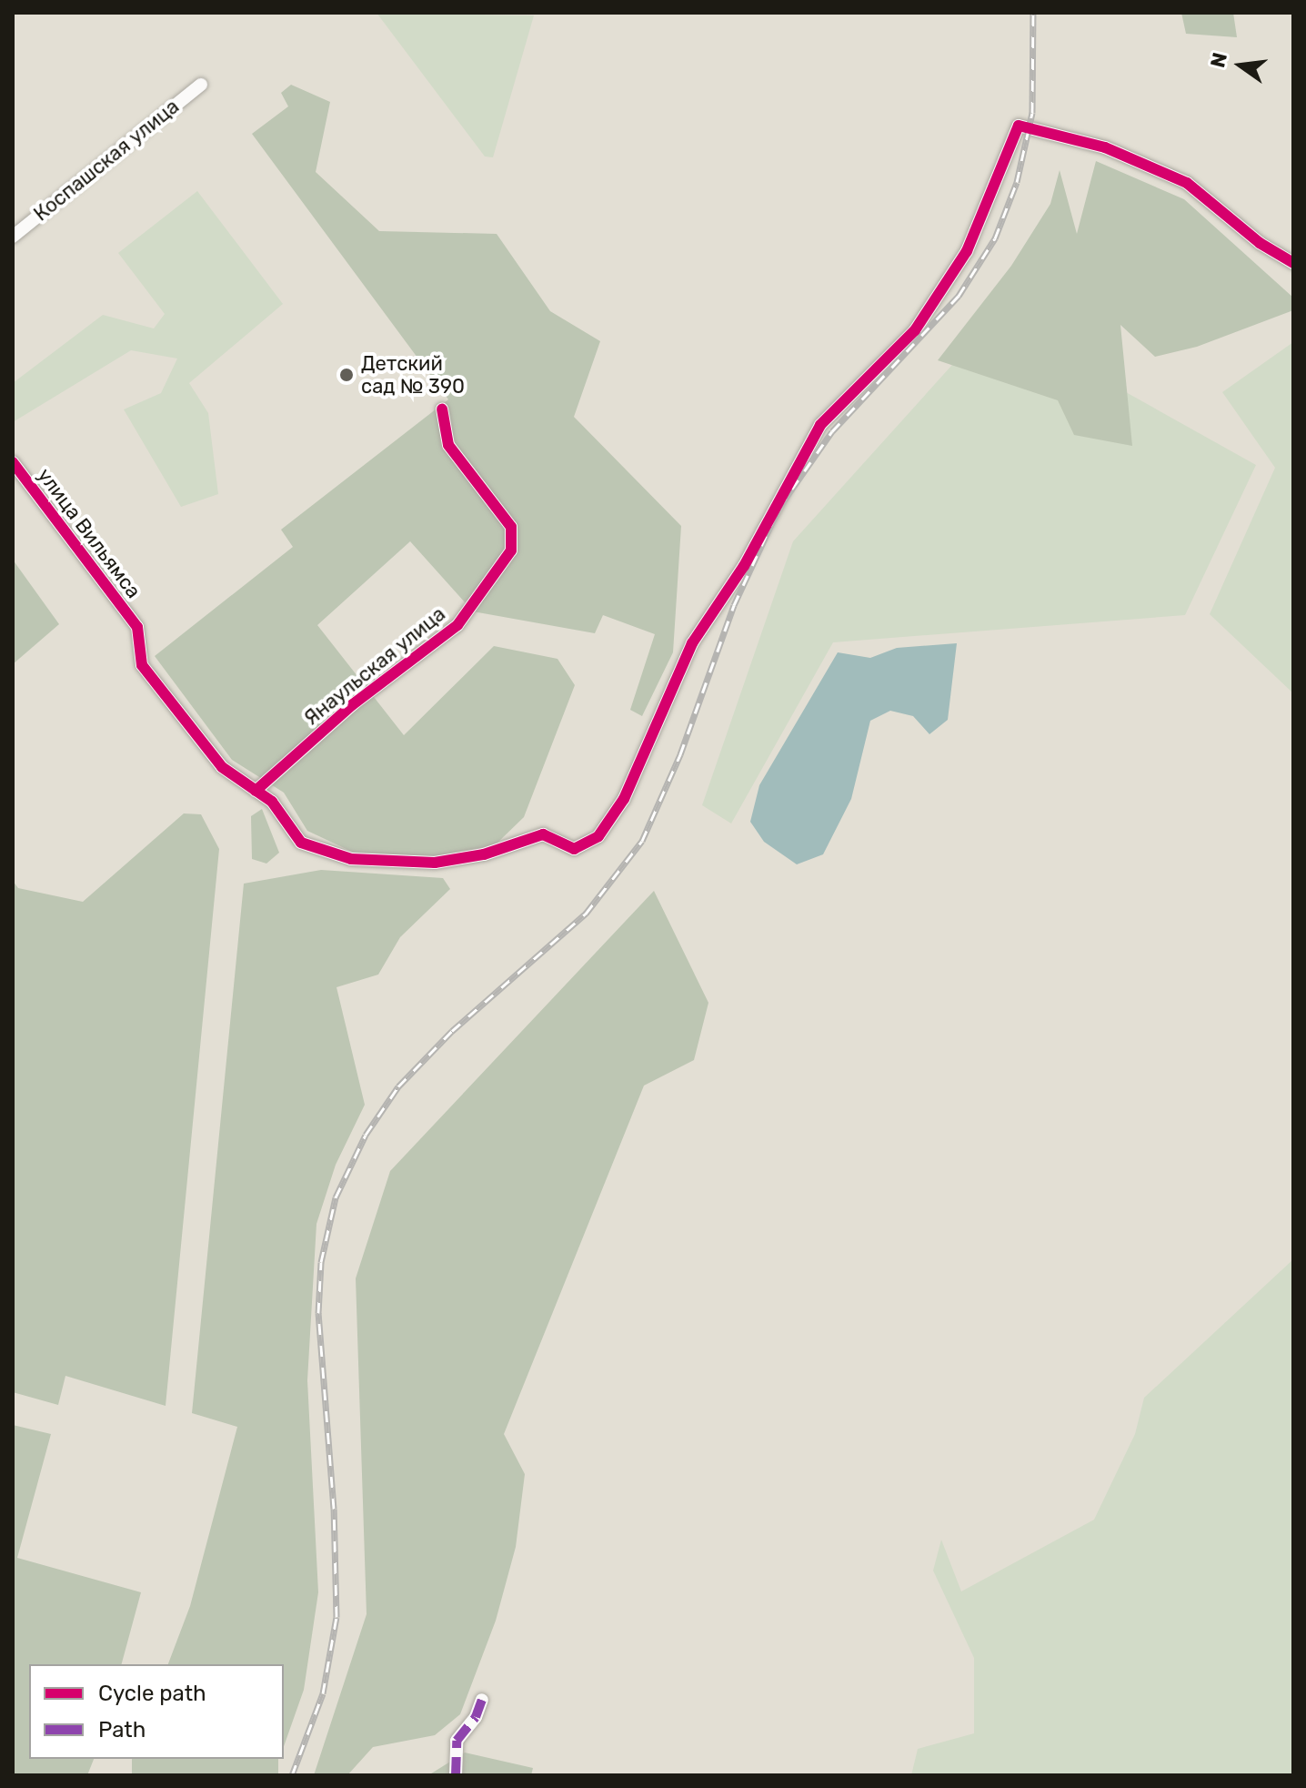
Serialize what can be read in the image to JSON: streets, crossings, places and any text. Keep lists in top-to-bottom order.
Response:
{
  "streets": {
    "street": ["Коспашская улица", "улица Вильямса", "Янаульская улица"]
  },
  "crossings": [
    ["улица Вильямса", "Янаульская улица"]
  ],
  "places": ["Детский сад № 390"],
  "legend": ["Cycle path", "Path"],
  "north": "left"
}
